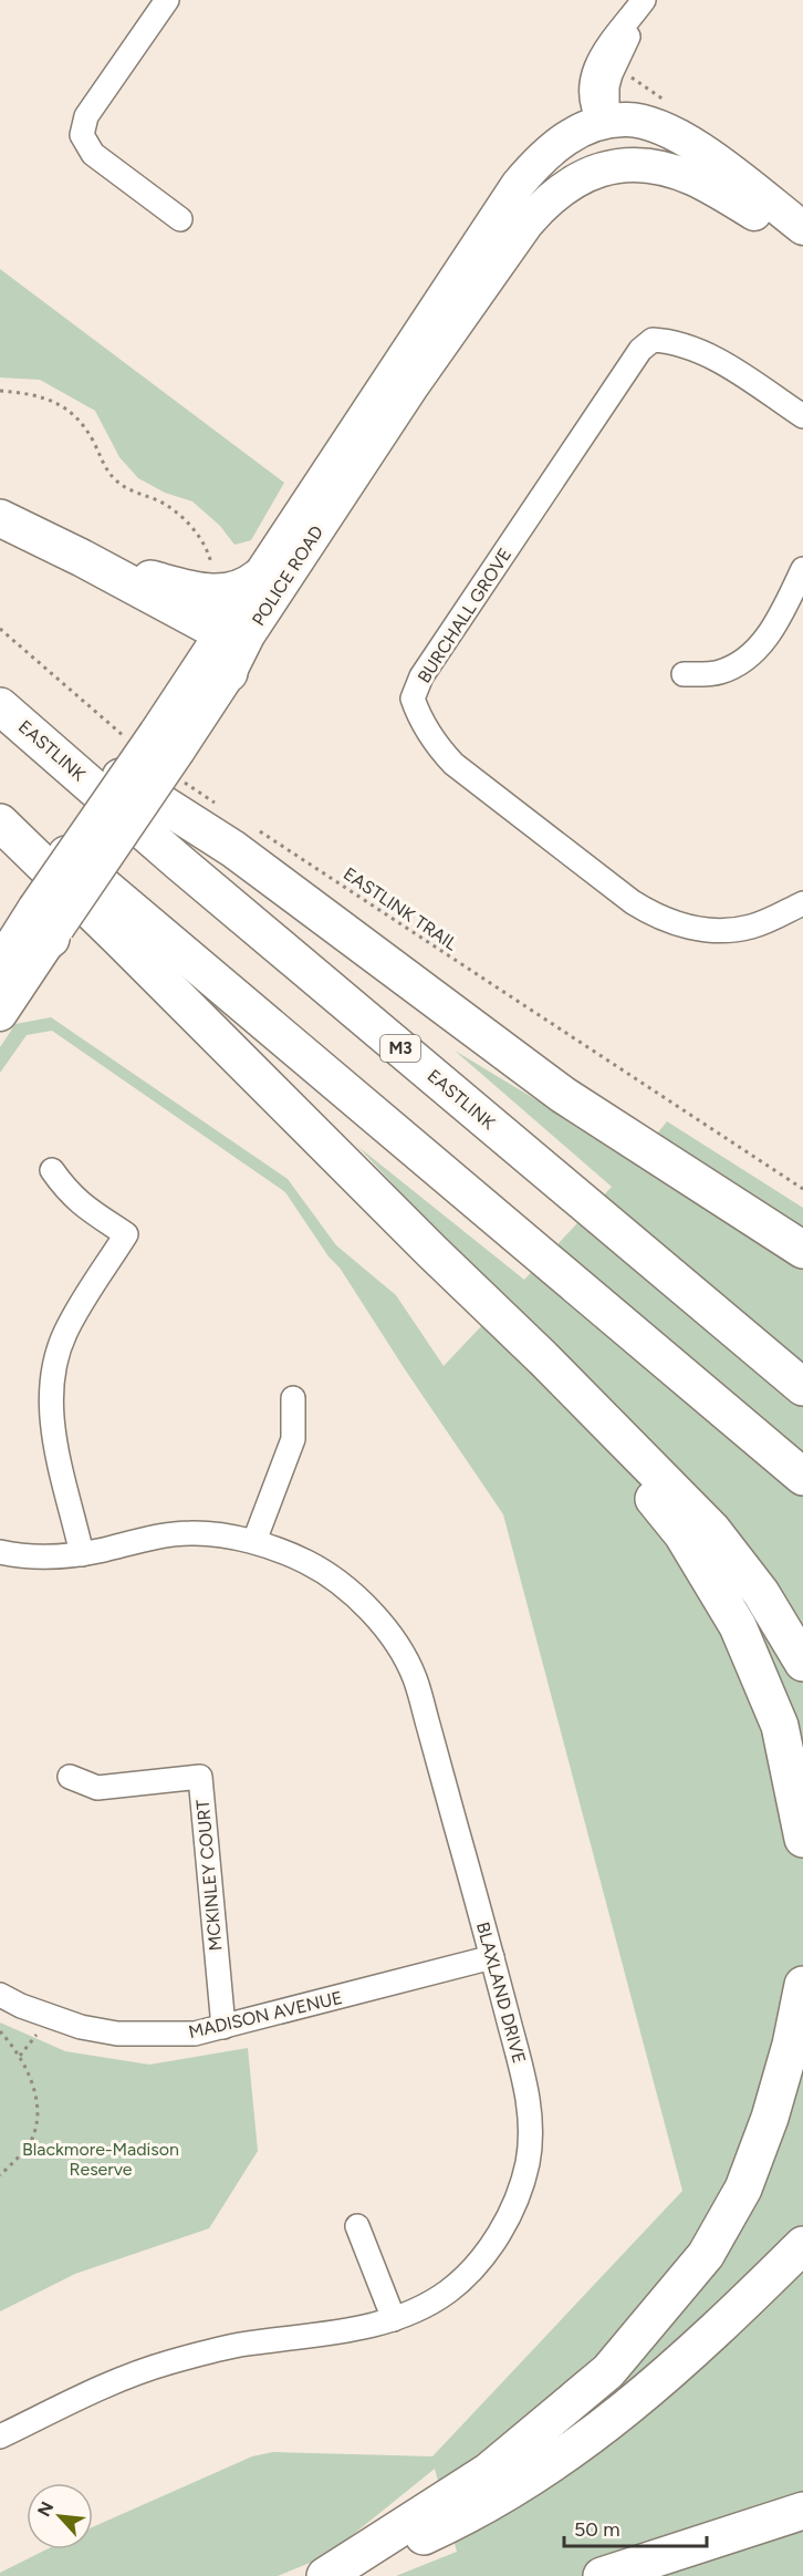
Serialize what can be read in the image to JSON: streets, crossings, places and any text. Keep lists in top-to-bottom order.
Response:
{
  "streets": {
    "highway": ["EASTLINK", "M3"],
    "main road": ["POLICE ROAD"],
    "street": [
      "BURCHALL GROVE",
      "MCKINLEY COURT",
      "BLAXLAND DRIVE",
      "MADISON AVENUE"
    ],
    "path": ["EASTLINK TRAIL"]
  },
  "crossings": [
    ["MCKINLEY COURT", "MADISON AVENUE"],
    ["BLAXLAND DRIVE", "MADISON AVENUE"]
  ],
  "parks": ["Blackmore-Madison Reserve"],
  "scale_bar": "50 m",
  "north": "top left"
}
